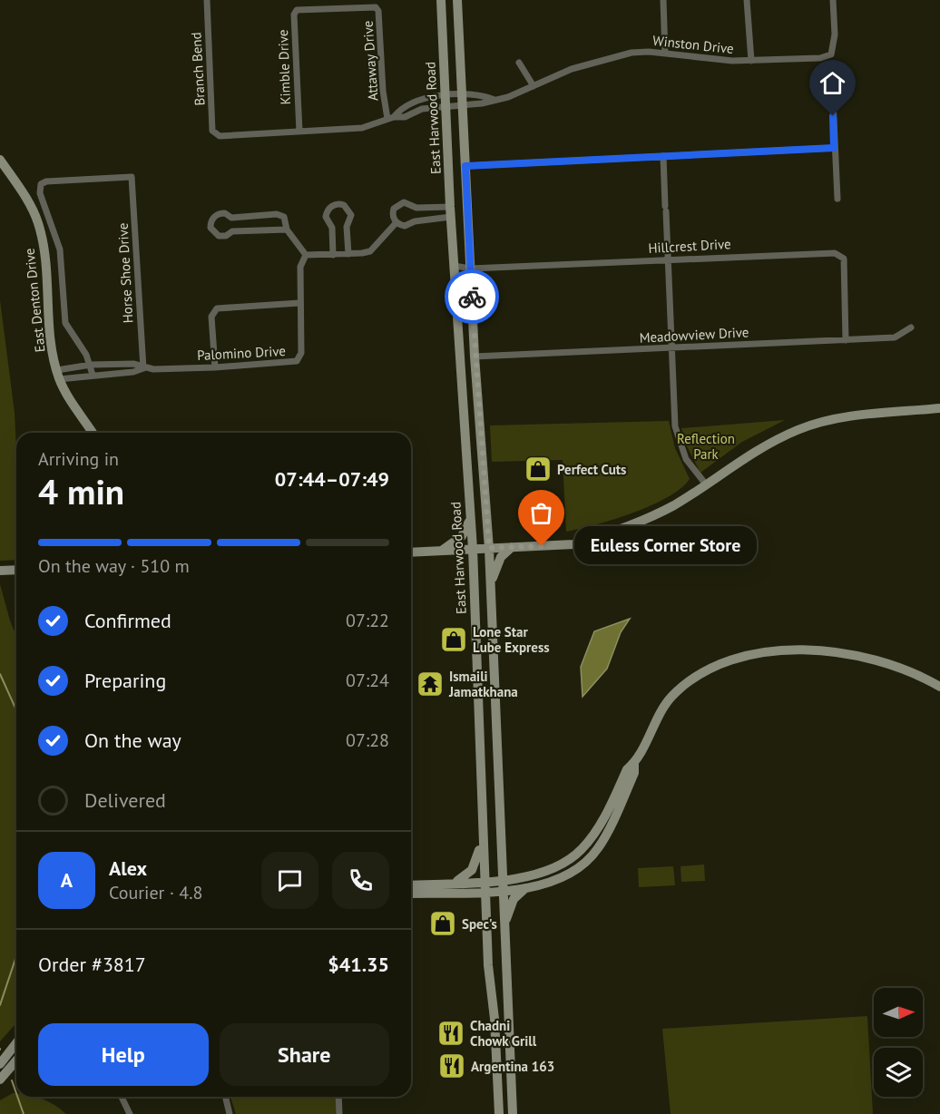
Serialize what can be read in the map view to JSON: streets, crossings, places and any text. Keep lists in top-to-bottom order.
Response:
{
  "streets": {
    "main road": ["East Harwood Road", "East Denton Drive"],
    "street": [
      "Winston Drive",
      "Attaway Drive",
      "Kimble Drive",
      "Branch Bend",
      "Hillcrest Drive",
      "Horse Shoe Drive",
      "Meadowview Drive",
      "Palomino Drive"
    ]
  },
  "crossings": [
    ["Winston Drive", "Attaway Drive"],
    ["Winston Drive", "Kimble Drive"],
    ["Winston Drive", "Branch Bend"],
    ["Winston Drive", "East Harwood Road"],
    ["Attaway Drive", "Kimble Drive"],
    ["East Harwood Road", "Hillcrest Drive"],
    ["Hillcrest Drive", "Meadowview Drive"],
    ["Horse Shoe Drive", "Palomino Drive"],
    ["East Denton Drive", "Palomino Drive"]
  ],
  "parks": ["Reflection Park"],
  "places": {
    "shop": ["Perfect Cuts", "Lone Star Lube Express", "Spec's"],
    "other": ["Euless Corner Store"],
    "temple": ["Ismaili Jamatkhana"],
    "restaurant": ["Chadni Chowk Grill", "Argentina 163"]
  },
  "north": "right",
  "page": {
    "heading": ["4 min", "Arriving in", "07:44–07:49"],
    "panel": [
      "Alex",
      "Courier · 4.8",
      "Order #3817",
      "$41.35"
    ],
    "bar": "On the way · 510 m",
    "bubble": "Euless Corner Store",
    "list": [
      ["Confirmed", "07:22"],
      ["Preparing", "07:24"],
      ["On the way", "07:28"],
      "Delivered"
    ],
    "round": "A",
    "buttons": ["Help", "Share"]
  }
}
